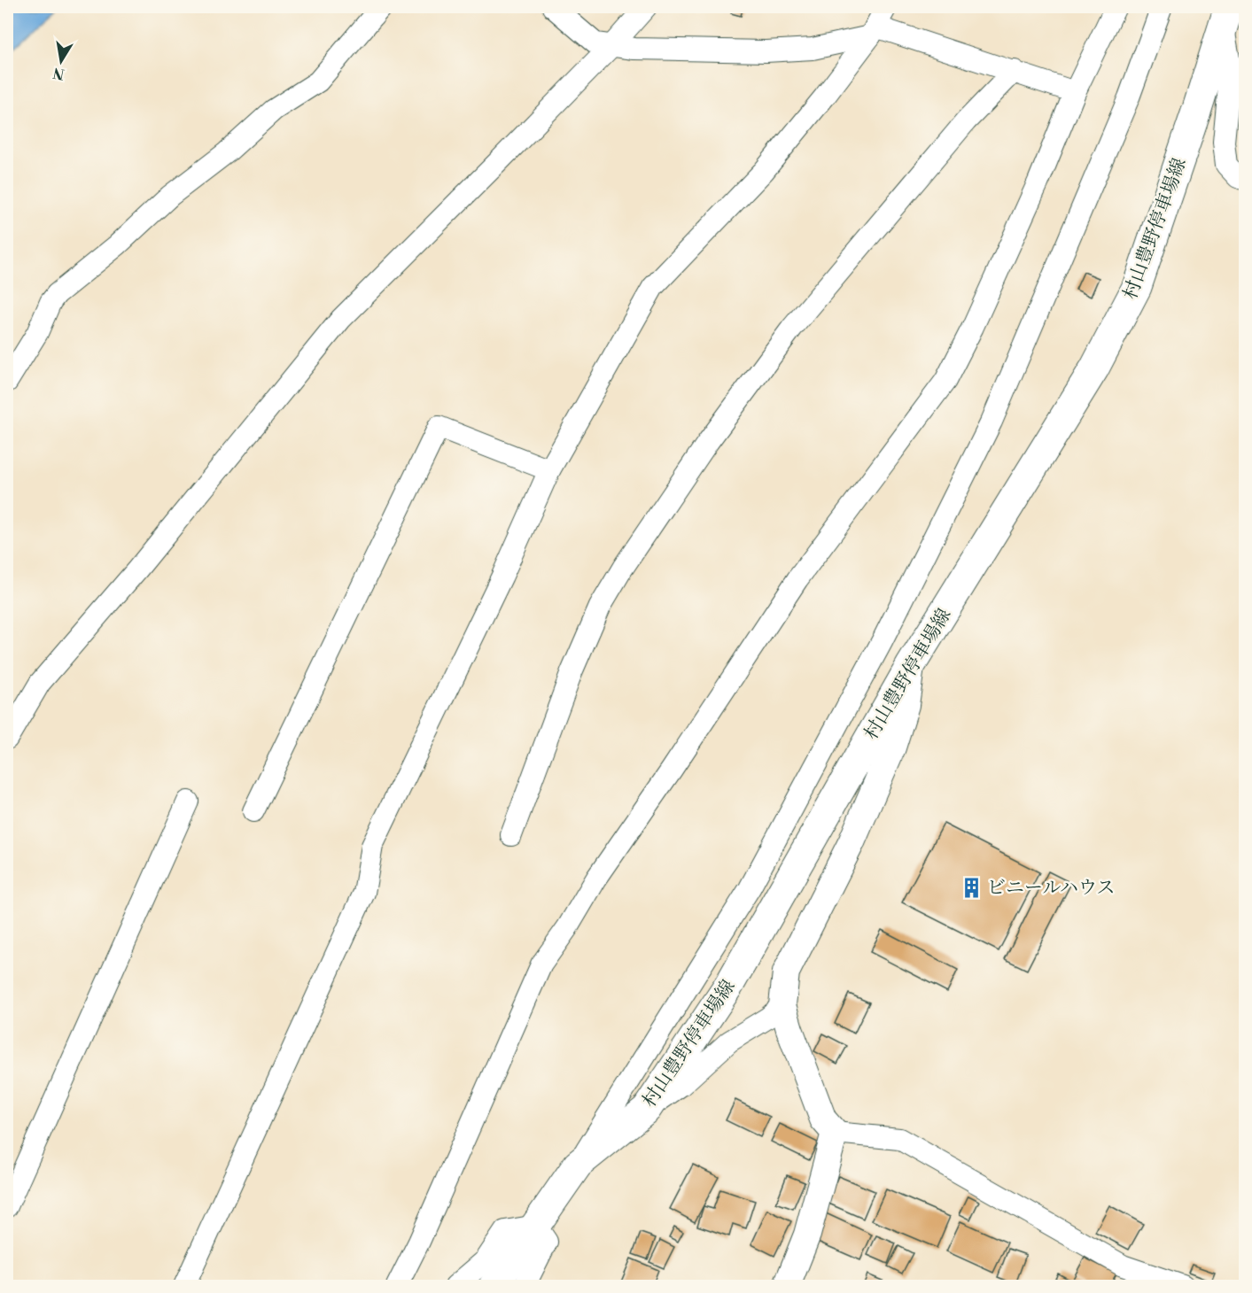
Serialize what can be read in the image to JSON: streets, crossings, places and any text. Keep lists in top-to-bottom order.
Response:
{
  "streets": {
    "main road": ["村山豊野停車場線"]
  },
  "places": {
    "building": ["ビニールハウス"]
  },
  "north": "bottom"
}
